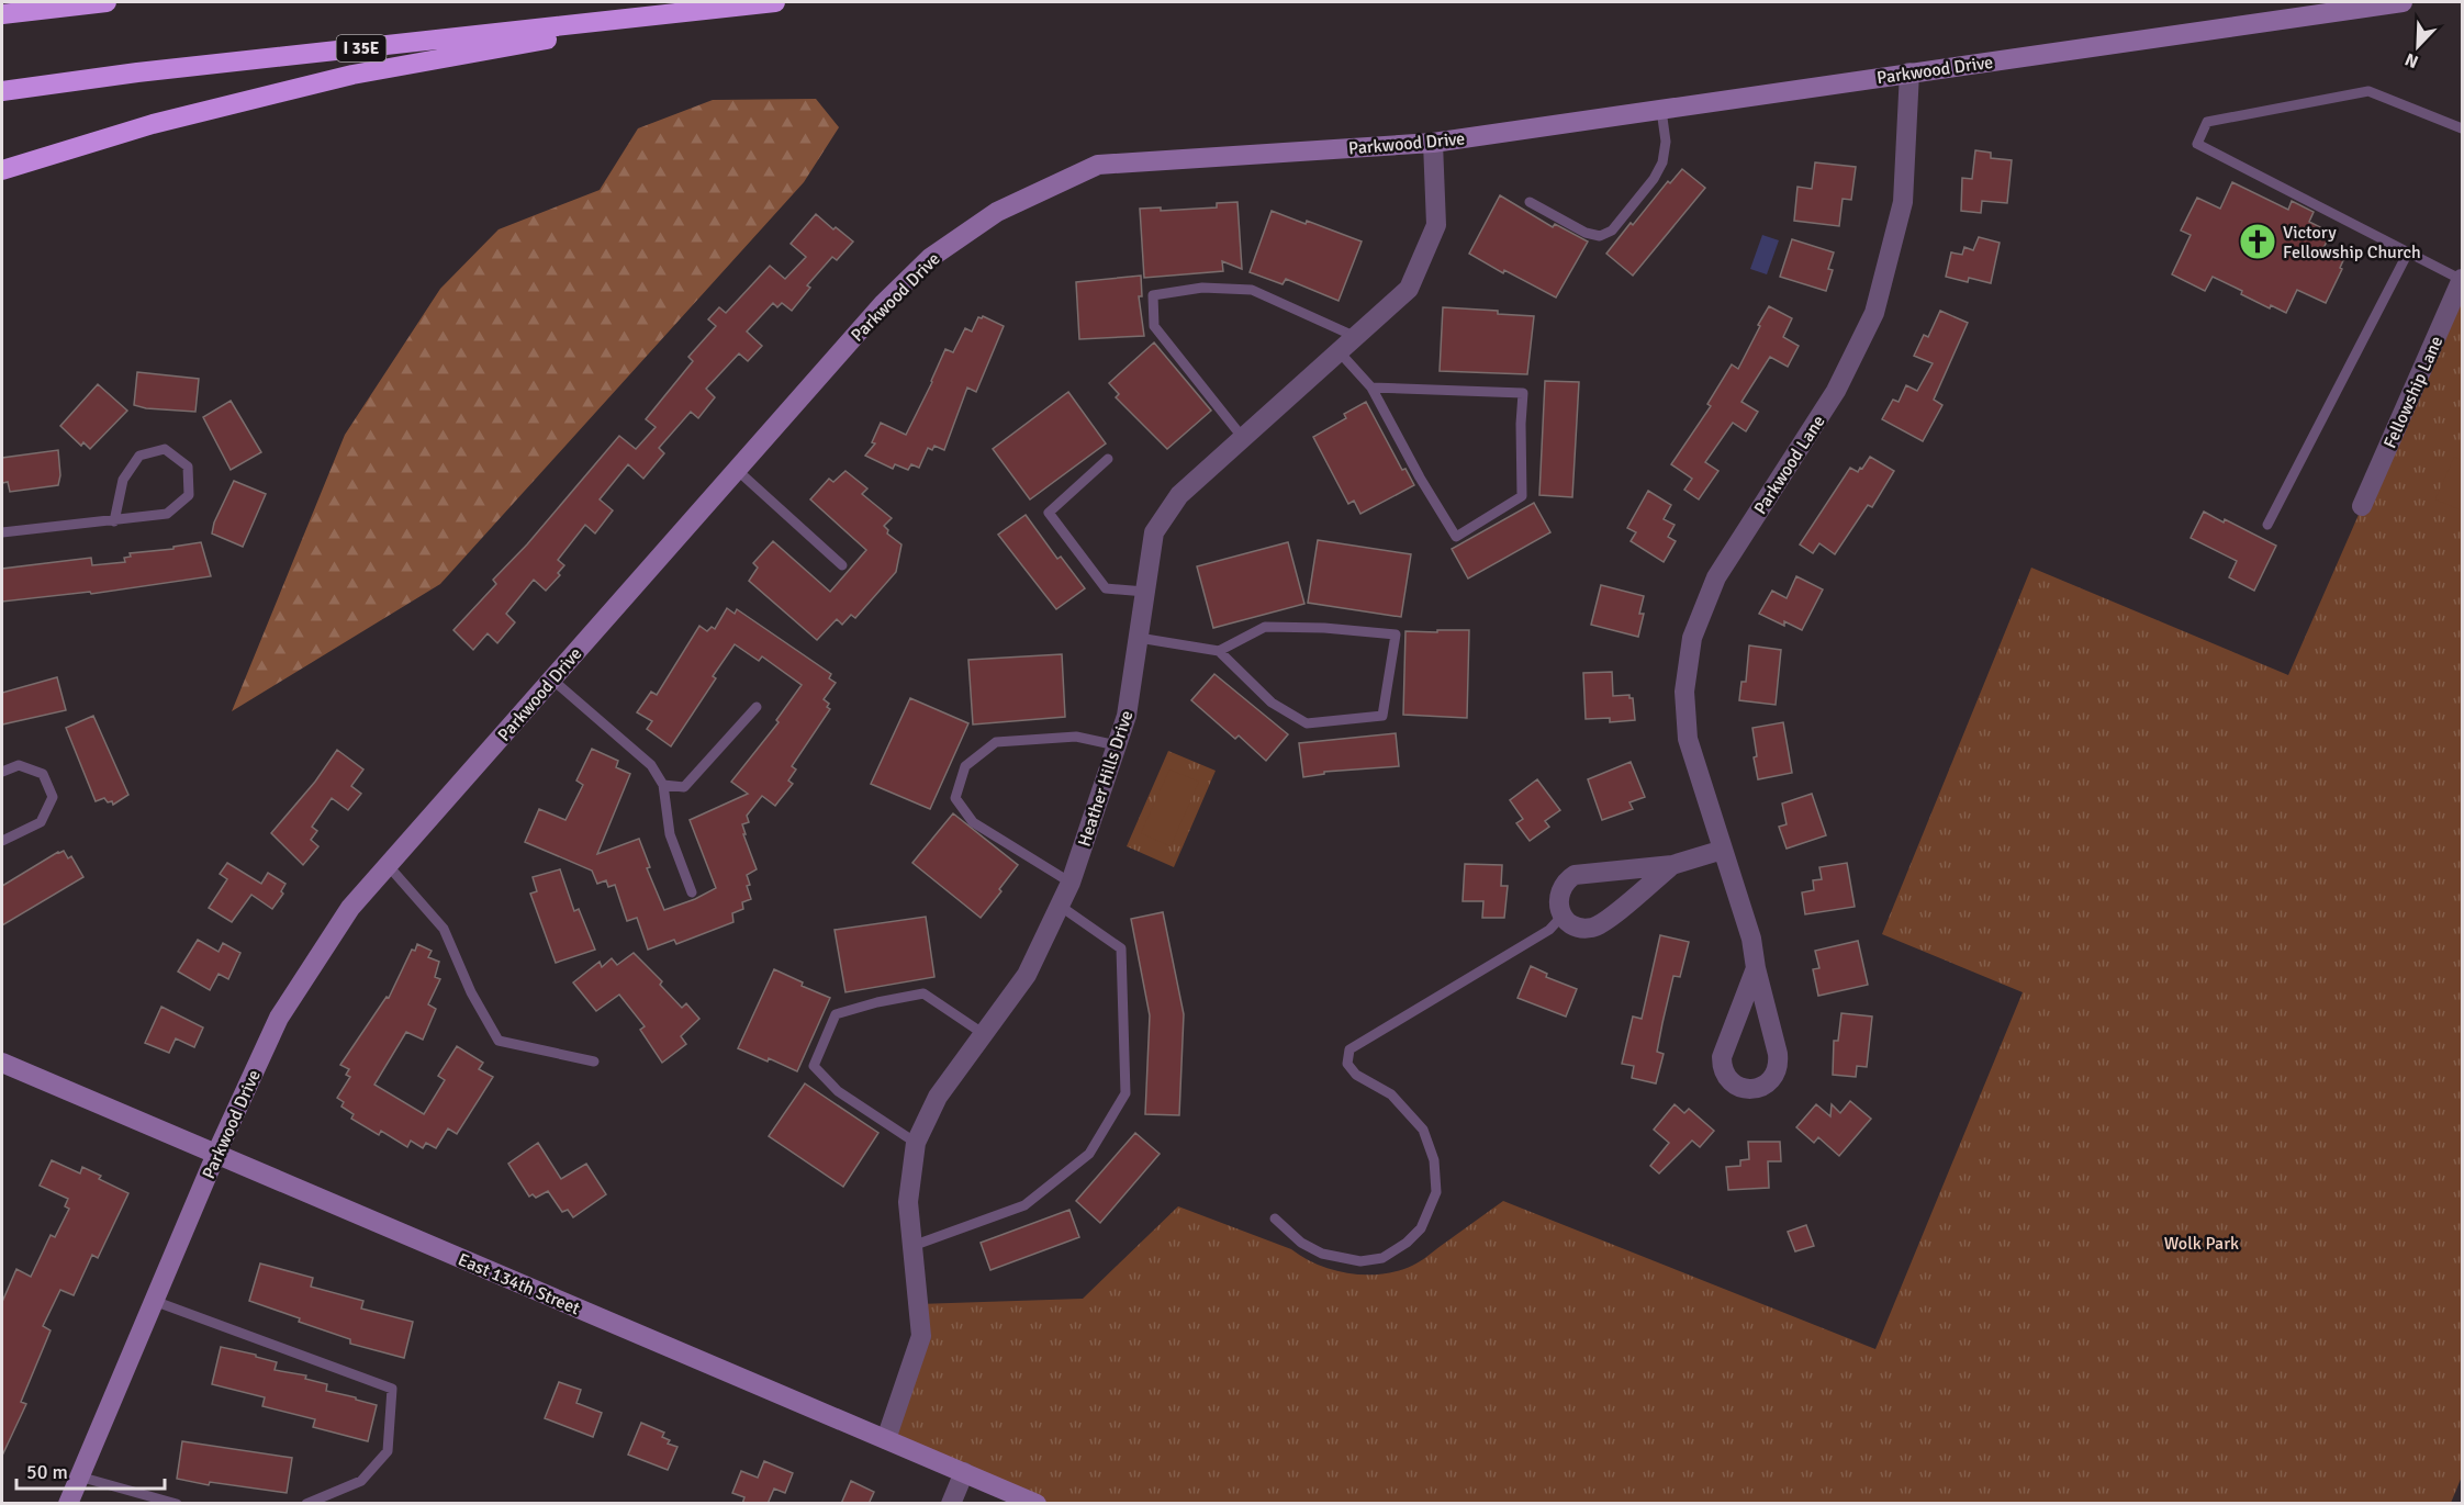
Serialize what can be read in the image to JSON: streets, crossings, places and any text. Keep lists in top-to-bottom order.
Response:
{
  "streets": {
    "highway": ["I 35E"],
    "street": [
      "Parkwood Drive",
      "Fellowship Lane",
      "Parkwood Lane",
      "Heather Hills Drive",
      "East 134th Street"
    ]
  },
  "crossings": [
    ["Parkwood Drive", "Parkwood Lane"],
    ["Parkwood Drive", "Heather Hills Drive"],
    ["Parkwood Drive", "East 134th Street"],
    ["Heather Hills Drive", "East 134th Street"]
  ],
  "parks": ["Wolk Park"],
  "places": {
    "church": ["Victory Fellowship Church"]
  },
  "scale_bar": "50 m",
  "north": "bottom left"
}
